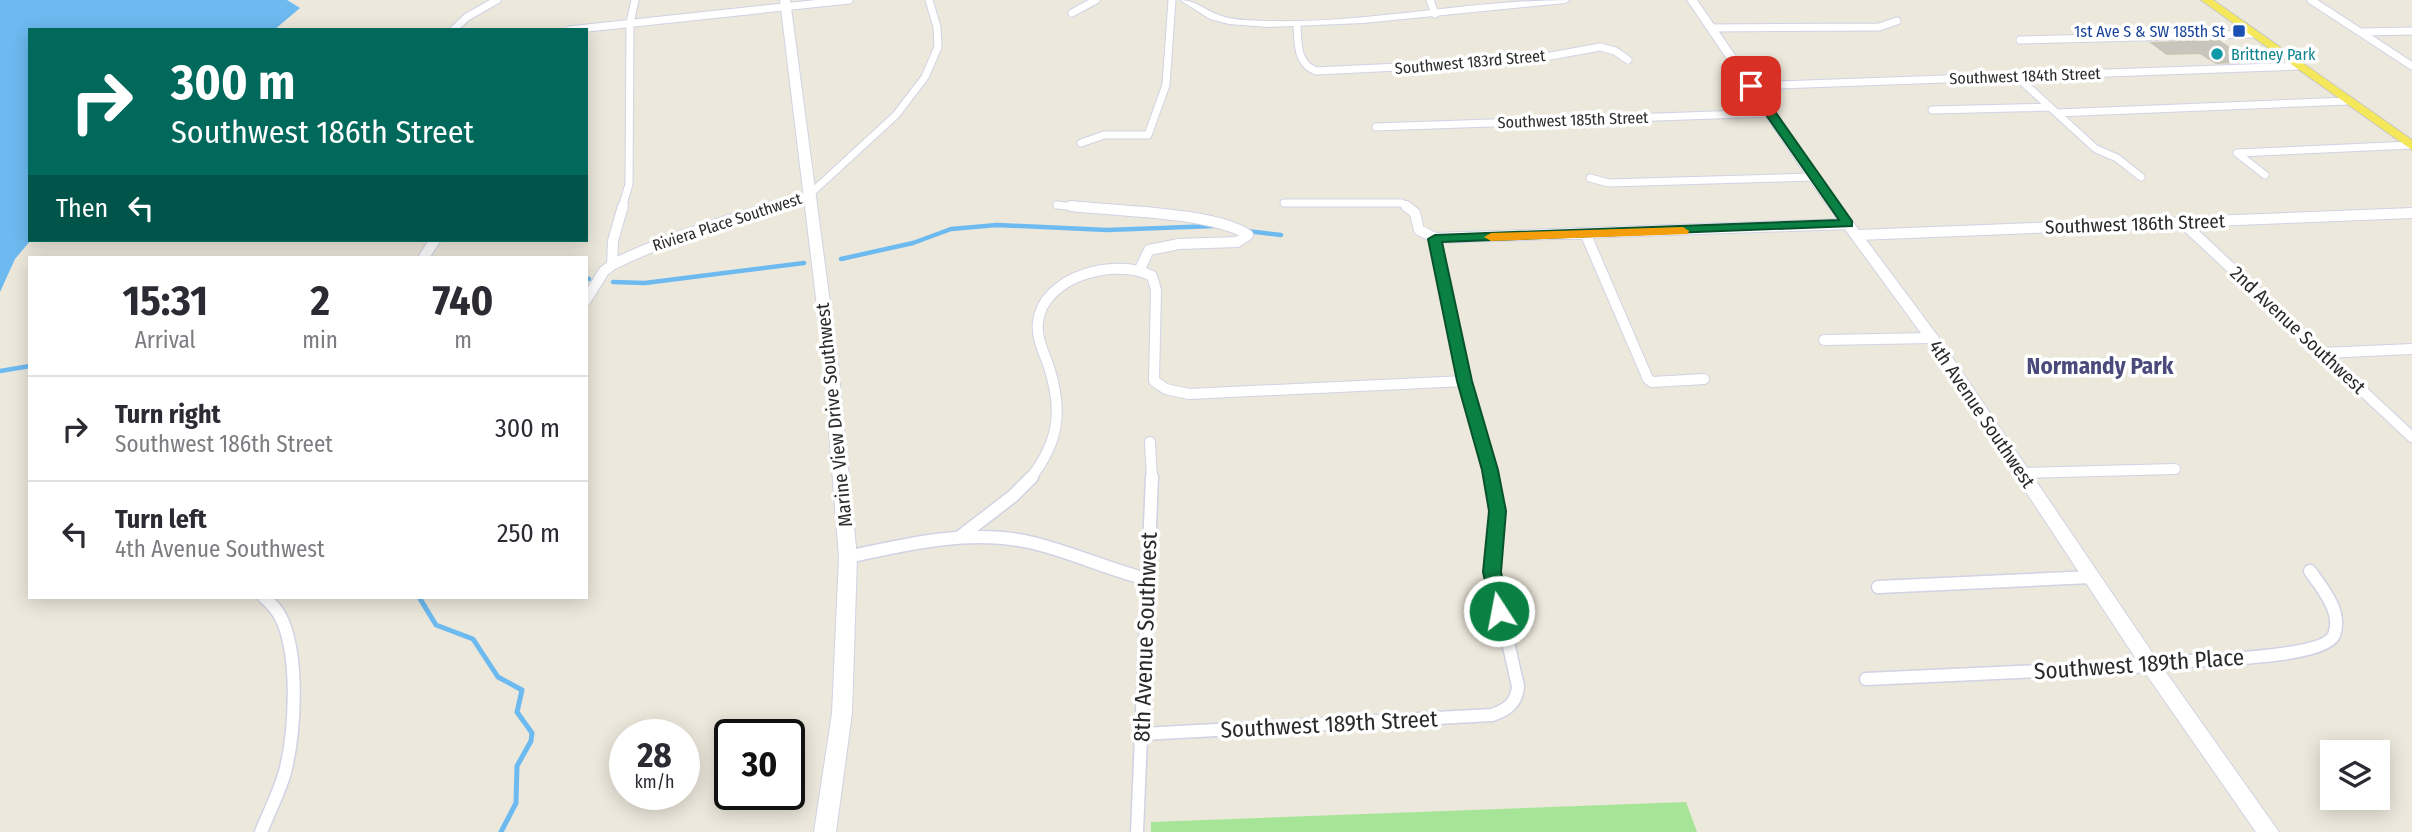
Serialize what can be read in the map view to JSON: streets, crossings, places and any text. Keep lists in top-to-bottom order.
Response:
{
  "streets": {
    "street": [
      "Southwest 183rd Street",
      "Southwest 184th Street",
      "Southwest 185th Street",
      "Riviera Place Southwest",
      "Southwest 186th Street",
      "2nd Avenue Southwest",
      "4th Avenue Southwest",
      "Marine View Drive Southwest",
      "8th Avenue Southwest",
      "Southwest 189th Place",
      "Southwest 189th Street"
    ]
  },
  "crossings": [
    ["Southwest 184th Street", "4th Avenue Southwest"],
    ["Southwest 185th Street", "4th Avenue Southwest"],
    ["Riviera Place Southwest", "Marine View Drive Southwest"],
    ["Southwest 186th Street", "2nd Avenue Southwest"],
    ["Southwest 186th Street", "4th Avenue Southwest"],
    ["4th Avenue Southwest", "Southwest 189th Place"],
    ["8th Avenue Southwest", "Southwest 189th Street"]
  ],
  "districts": ["Normandy Park"],
  "places": {
    "transit": ["1st Ave S & SW 185th St"],
    "other": ["Brittney Park"]
  },
  "page": {
    "turn": ["300 m", "Southwest 186th Street"],
    "then": "Then",
    "eta": [
      "15:31",
      "Arrival",
      "2",
      "min",
      "740",
      "m"
    ],
    "list": [
      {
        "name": "Turn right",
        "note": "Southwest 186th Street",
        "value": "300 m"
      },
      {
        "name": "Turn left",
        "note": "4th Avenue Southwest",
        "value": "250 m"
      }
    ],
    "speed": "28 km/h",
    "limit": "30"
  }
}
